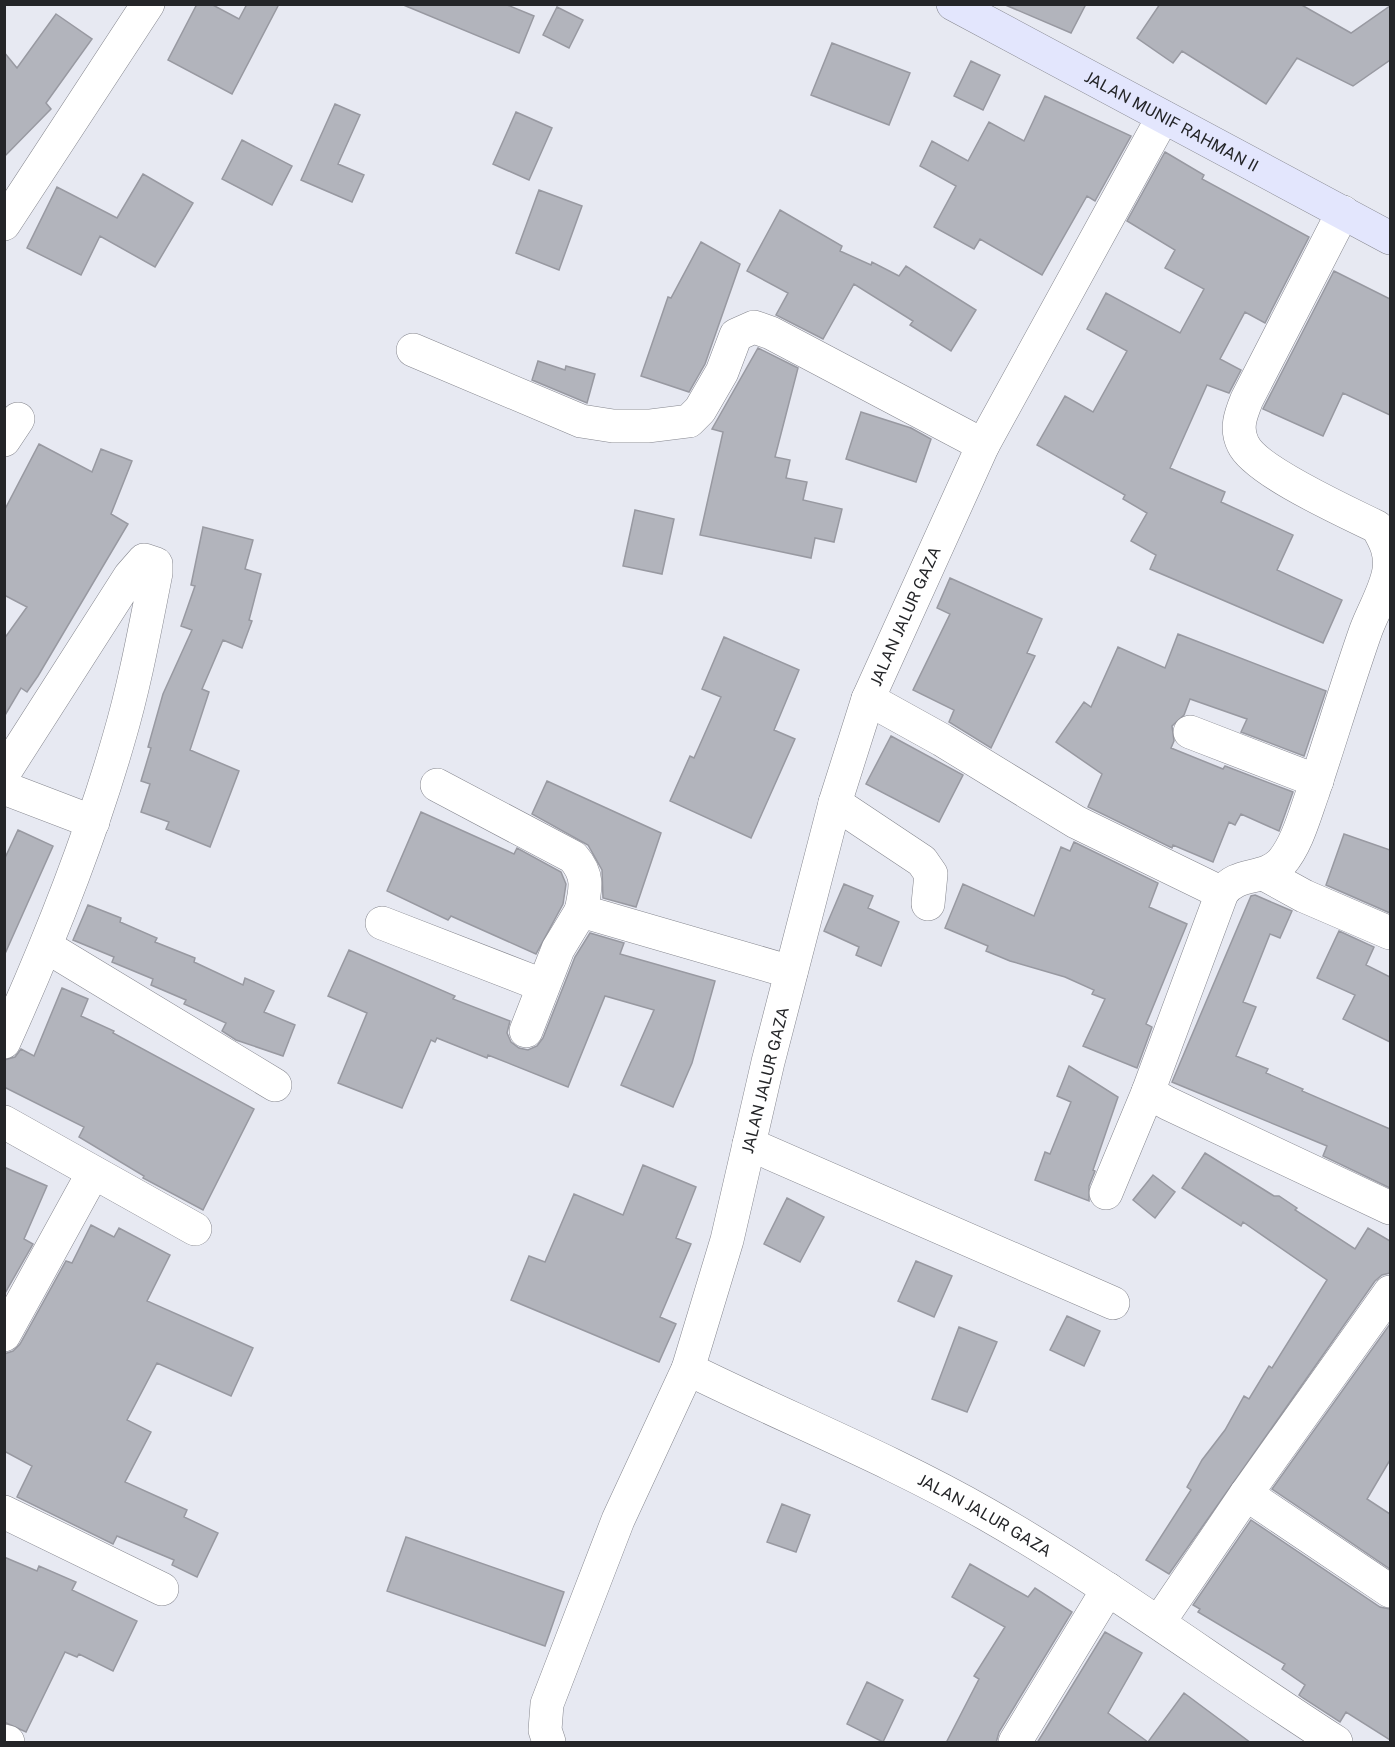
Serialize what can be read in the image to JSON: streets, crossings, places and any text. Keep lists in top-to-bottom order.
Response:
{
  "streets": {
    "street": ["JALAN MUNIF RAHMAN II", "JALAN JALUR GAZA"]
  },
  "crossings": [
    ["JALAN MUNIF RAHMAN II", "JALAN JALUR GAZA"]
  ]
}
